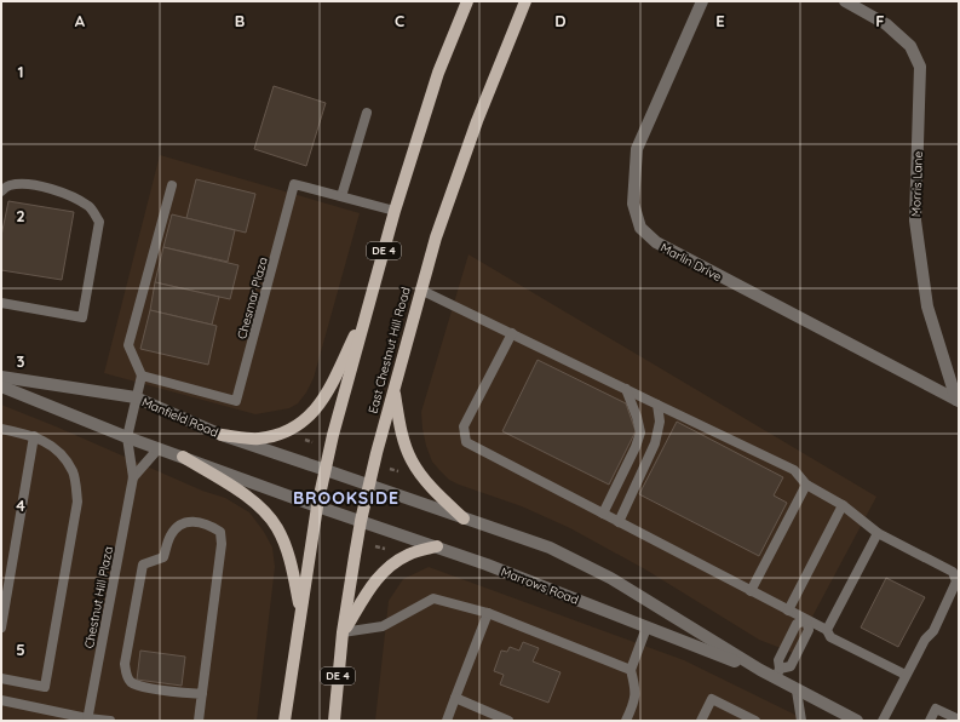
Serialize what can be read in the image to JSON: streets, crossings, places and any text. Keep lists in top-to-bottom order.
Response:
{
  "streets": {
    "main road": ["DE 4", "East Chestnut Hill Road"],
    "street": [
      "Morris Lane",
      "Marlin Drive",
      "Manfield Road",
      "Marrows Road"
    ],
    "lane": ["Chesmar Plaza", "Chestnut Hill Plaza"]
  },
  "crossings": [
    ["Morris Lane", "Marlin Drive"],
    ["DE 4", "Chesmar Plaza"],
    ["DE 4", "Manfield Road"],
    ["DE 4", "Marrows Road"],
    ["East Chestnut Hill Road", "Manfield Road"],
    ["East Chestnut Hill Road", "Marrows Road"],
    ["Manfield Road", "Marrows Road"]
  ],
  "districts": ["BROOKSIDE"],
  "grid": {
    "columns": [
      "A",
      "B",
      "C",
      "D",
      "E",
      "F"
    ],
    "rows": [
      "1",
      "2",
      "3",
      "4",
      "5"
    ]
  }
}
